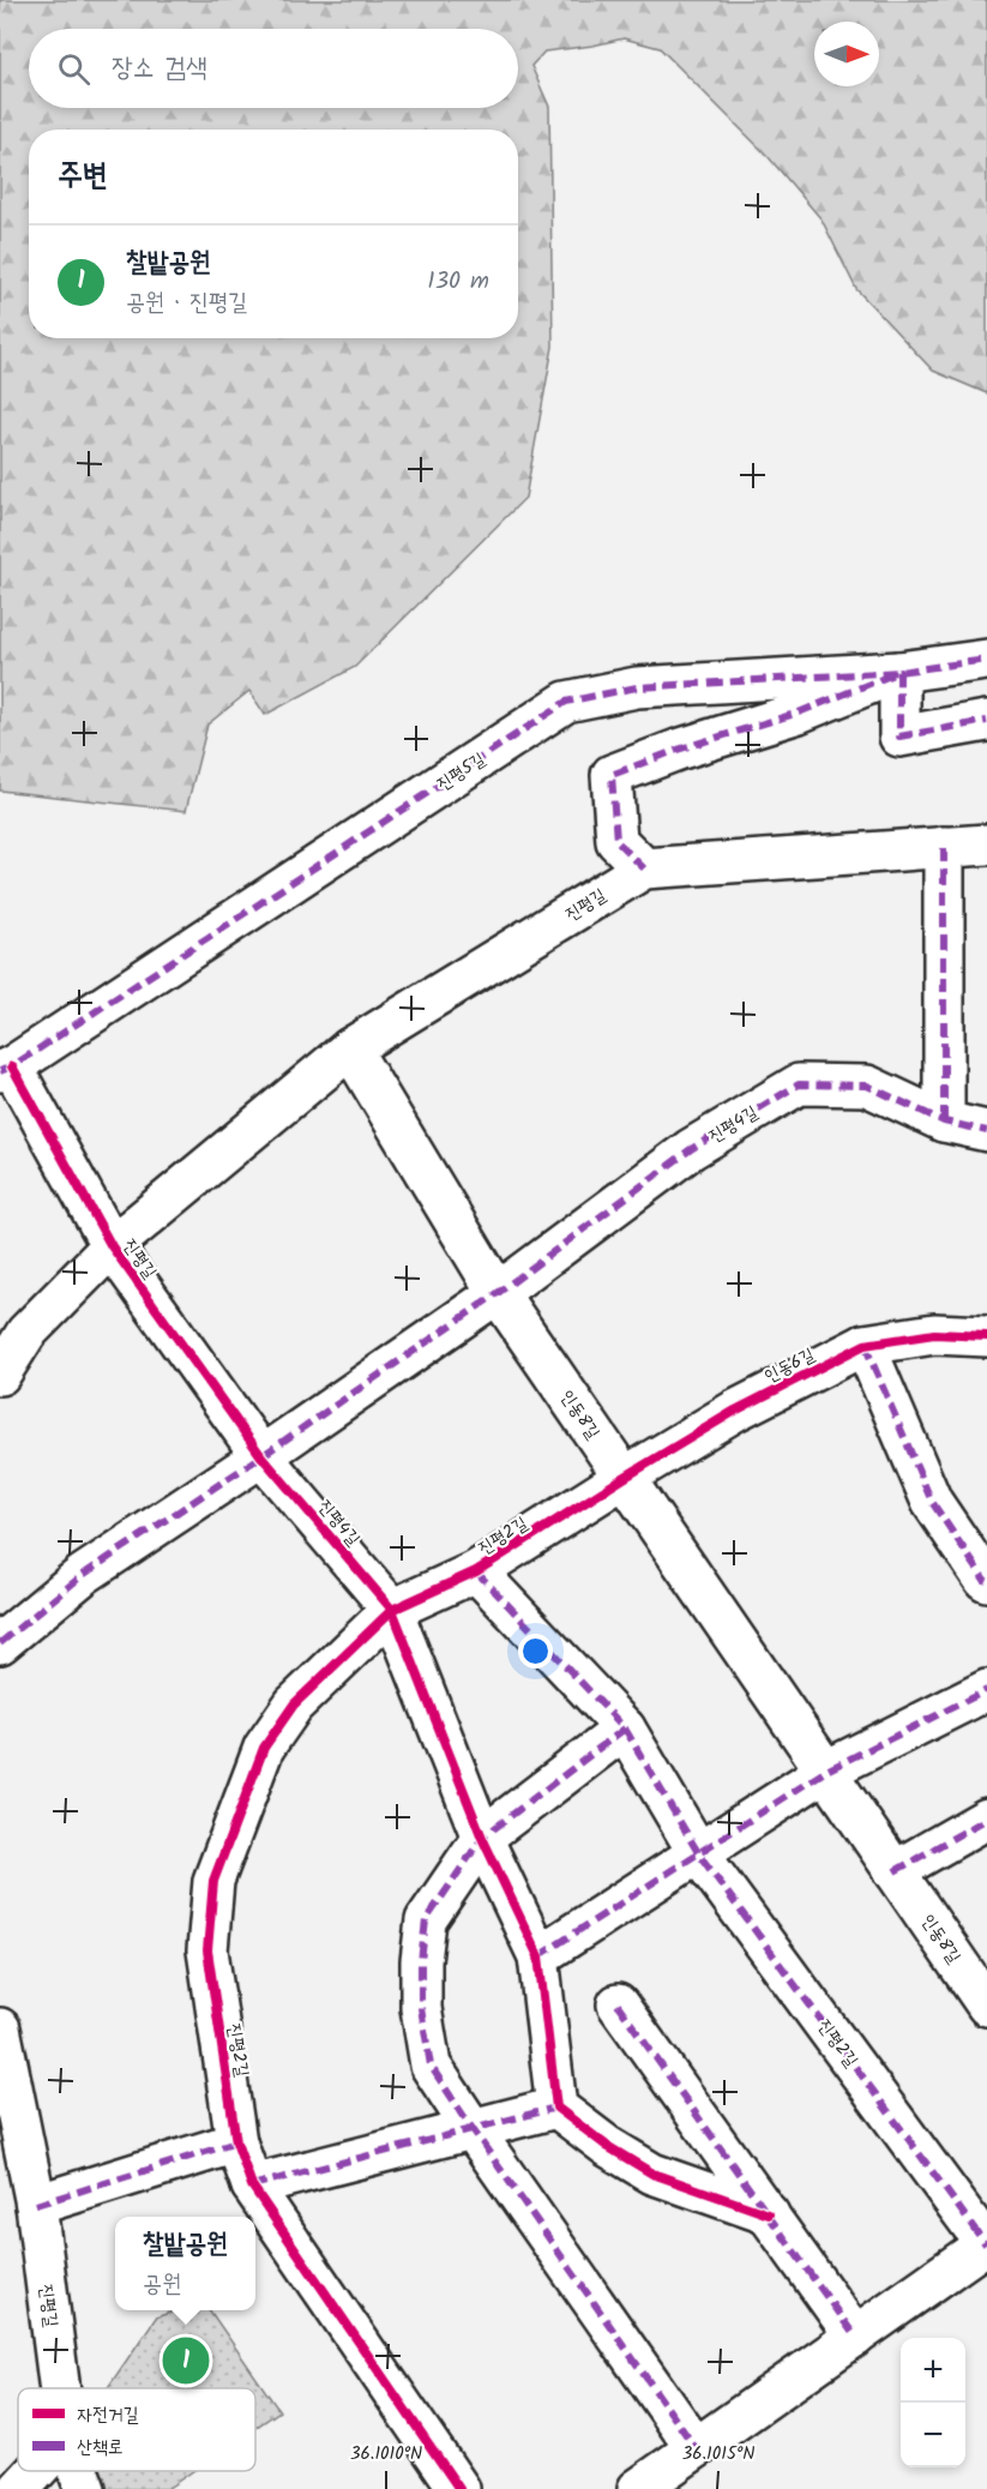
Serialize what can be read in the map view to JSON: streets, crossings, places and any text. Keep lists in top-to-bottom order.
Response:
{
  "streets": {
    "street": [
      "진평5길",
      "진평길",
      "진평4길",
      "인동6길",
      "인동8길",
      "진평2길"
    ]
  },
  "crossings": [
    ["진평5길", "진평길"],
    ["진평길", "진평4길"],
    ["진평길", "인동8길"],
    ["진평4길", "인동8길"],
    ["진평4길", "진평2길"],
    ["인동6길", "인동8길"],
    ["인동6길", "진평2길"],
    ["인동8길", "진평2길"]
  ],
  "legend": ["자전거길", "산책로"],
  "north": "right",
  "page": {
    "search": "장소 검색",
    "heading": "주변",
    "list": [
      {
        "mark": "1",
        "name": "찰밭공원",
        "note": "공원 · 진평길",
        "value": "130 m"
      }
    ],
    "popup": ["찰밭공원", "공원"],
    "pins": "1",
    "map_buttons": ["+", "−"]
  },
  "coordinates": ["36.1010°N", "36.1015°N"]
}
